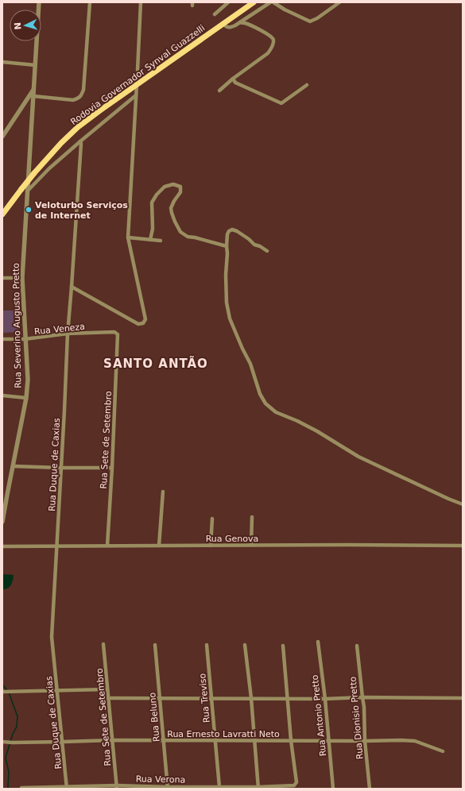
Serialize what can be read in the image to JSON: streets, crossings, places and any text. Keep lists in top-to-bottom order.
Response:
{
  "streets": {
    "main road": ["Rodovia Governador Synval Guazzelli"],
    "street": [
      "Rua Severino Augusto Pretto",
      "Rua Veneza",
      "Rua Sete de Setembro",
      "Rua Duque de Caxias",
      "Rua Genova",
      "Rua Treviso",
      "Rua Antonio Pretto",
      "Rua Beluno",
      "Rua Dionisio Pretto",
      "Rua Ernesto Lavratti Neto",
      "Rua Verona"
    ]
  },
  "crossings": [
    ["Rua Severino Augusto Pretto", "Rua Veneza"],
    ["Rua Veneza", "Rua Sete de Setembro"],
    ["Rua Veneza", "Rua Duque de Caxias"],
    ["Rua Sete de Setembro", "Rua Genova"],
    ["Rua Sete de Setembro", "Rua Ernesto Lavratti Neto"],
    ["Rua Sete de Setembro", "Rua Verona"],
    ["Rua Duque de Caxias", "Rua Genova"],
    ["Rua Duque de Caxias", "Rua Ernesto Lavratti Neto"],
    ["Rua Duque de Caxias", "Rua Verona"],
    ["Rua Treviso", "Rua Ernesto Lavratti Neto"],
    ["Rua Treviso", "Rua Verona"],
    ["Rua Antonio Pretto", "Rua Ernesto Lavratti Neto"],
    ["Rua Beluno", "Rua Ernesto Lavratti Neto"],
    ["Rua Beluno", "Rua Verona"],
    ["Rua Dionisio Pretto", "Rua Ernesto Lavratti Neto"],
    ["Rua Ernesto Lavratti Neto", "Rua Verona"]
  ],
  "districts": ["SANTO ANTÃO"],
  "places": ["Veloturbo Serviços de Internet"],
  "north": "left"
}
